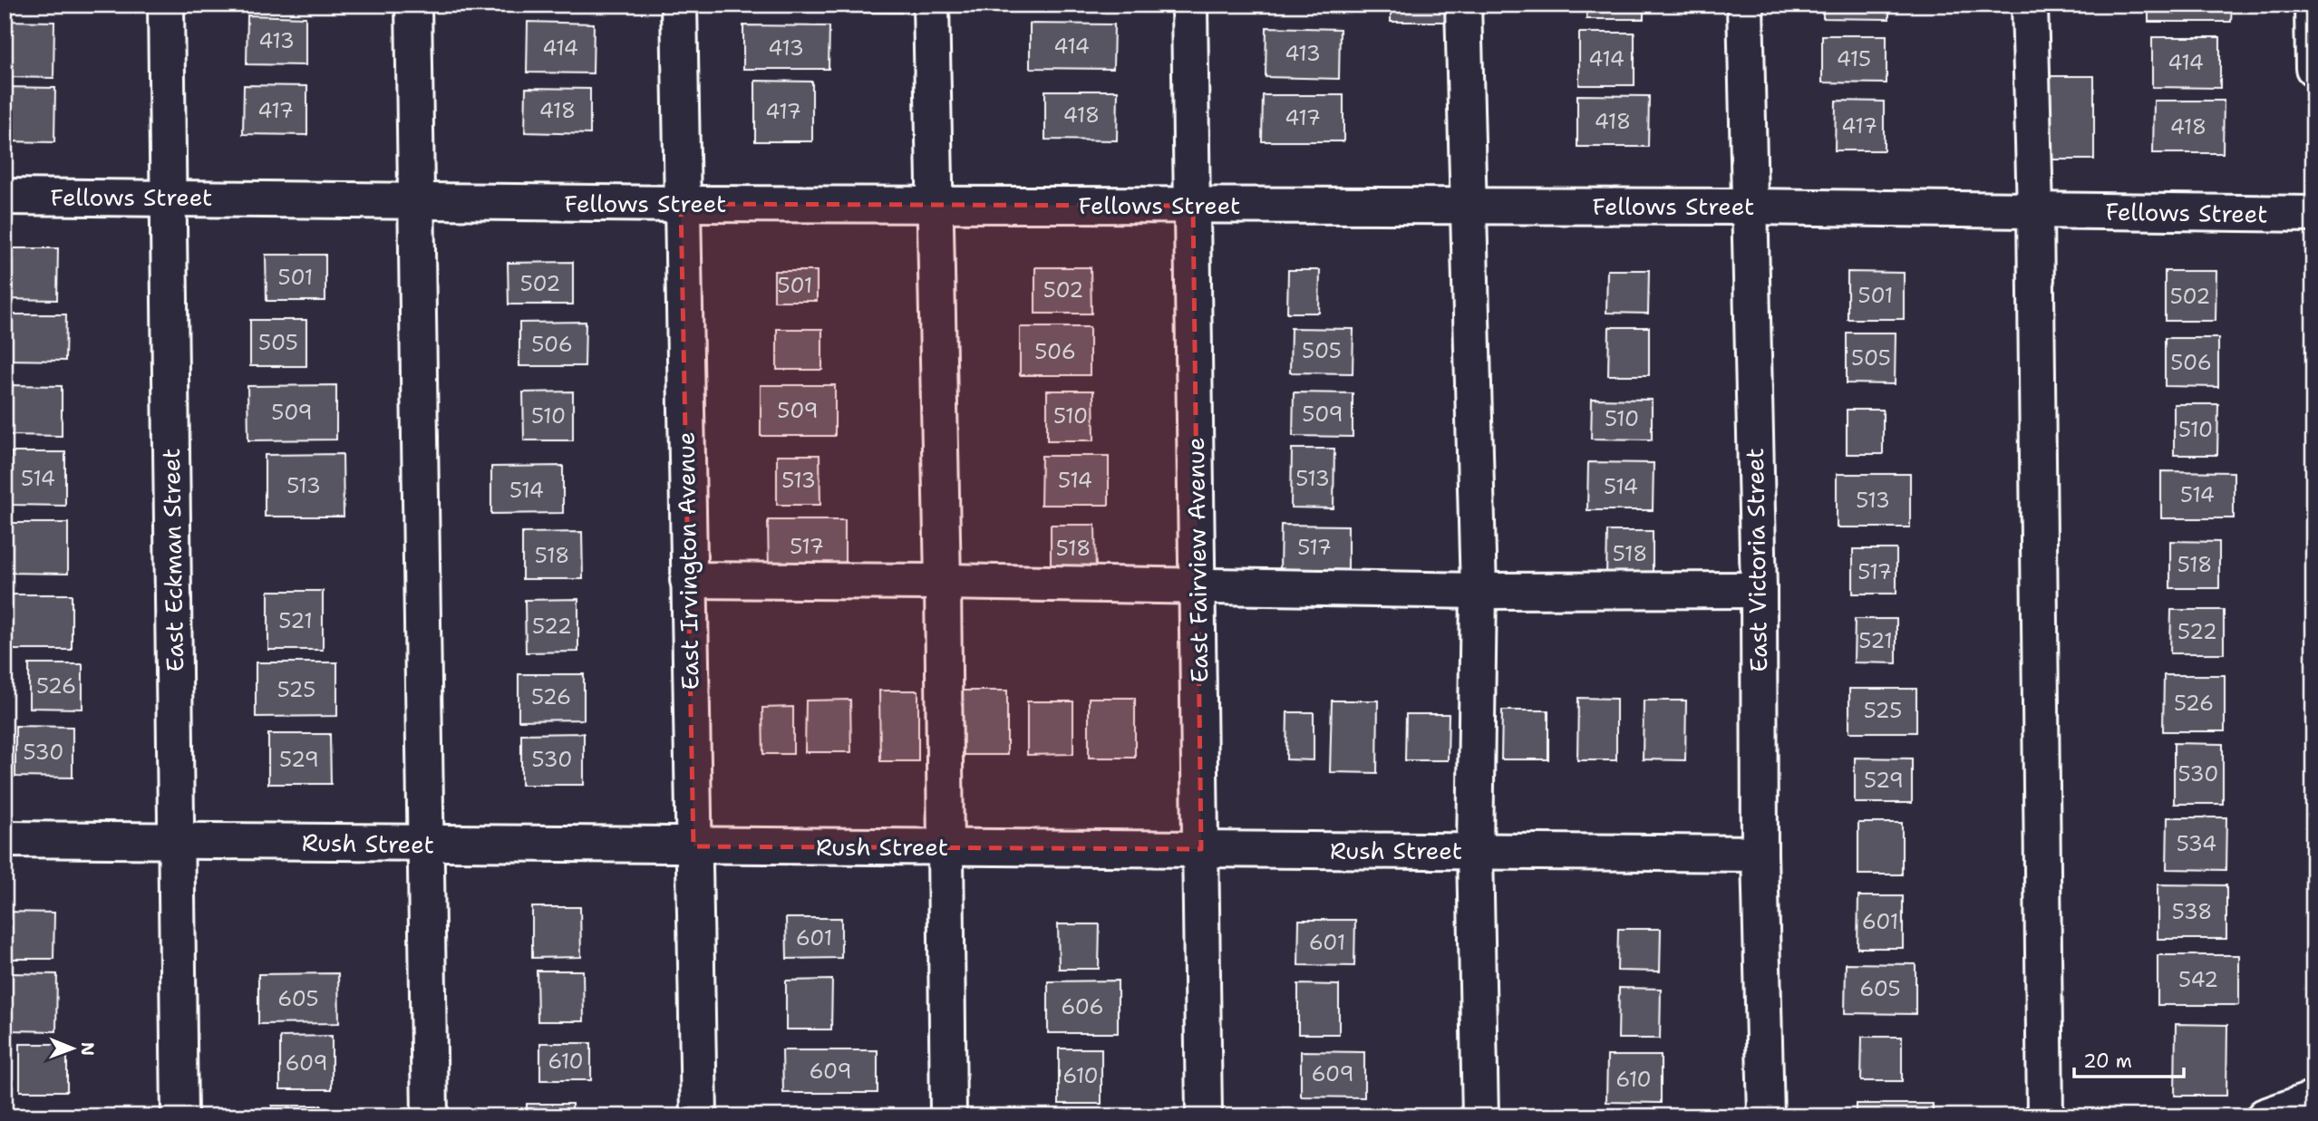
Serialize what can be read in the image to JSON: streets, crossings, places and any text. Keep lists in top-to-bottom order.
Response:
{
  "streets": {
    "street": [
      "Fellows Street",
      "East Eckman Street",
      "East Fairview Avenue",
      "East Victoria Street",
      "East Irvington Avenue",
      "Rush Street"
    ]
  },
  "crossings": [
    ["Fellows Street", "East Eckman Street"],
    ["Fellows Street", "East Fairview Avenue"],
    ["Fellows Street", "East Victoria Street"],
    ["Fellows Street", "East Irvington Avenue"],
    ["East Eckman Street", "Rush Street"],
    ["East Fairview Avenue", "Rush Street"],
    ["East Victoria Street", "Rush Street"],
    ["East Irvington Avenue", "Rush Street"]
  ],
  "house_numbers": [
    "413",
    "414",
    "414",
    "413",
    "413",
    "414",
    "415",
    "414",
    "417",
    "418",
    "417",
    "418",
    "417",
    "418",
    "417",
    "418",
    "501",
    "502",
    "501",
    "502",
    "501",
    "502",
    "505",
    "506",
    "505",
    "506",
    "505",
    "506",
    "509",
    "509",
    "509",
    "510",
    "510",
    "510",
    "510",
    "514",
    "513",
    "513",
    "514",
    "513",
    "514",
    "514",
    "514",
    "513",
    "517",
    "517",
    "518",
    "518",
    "518",
    "518",
    "517",
    "521",
    "522",
    "522",
    "521",
    "526",
    "525",
    "526",
    "526",
    "525",
    "530",
    "529",
    "530",
    "530",
    "529",
    "534",
    "538",
    "601",
    "601",
    "601",
    "542",
    "605",
    "605",
    "606",
    "610",
    "609",
    "609",
    "609",
    "610",
    "610"
  ],
  "scale_bar": "20 m",
  "north": "right"
}
